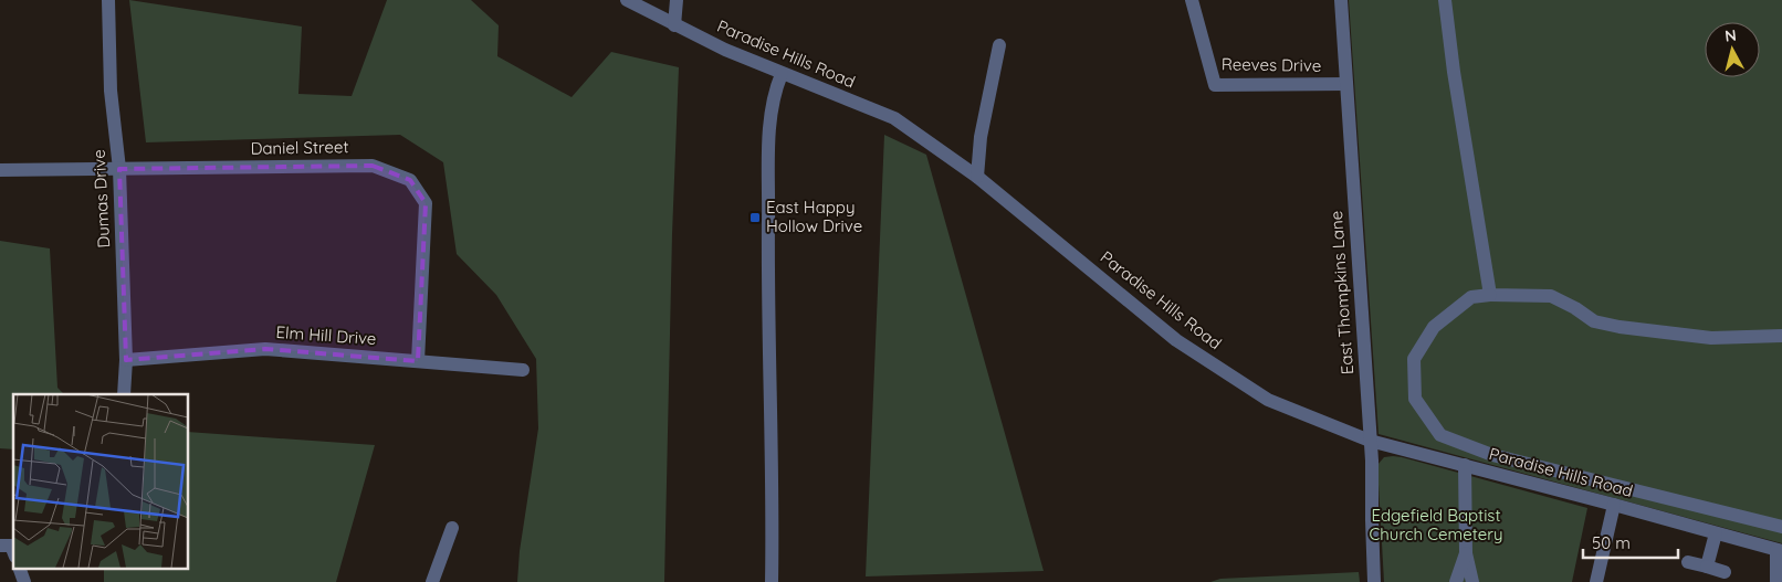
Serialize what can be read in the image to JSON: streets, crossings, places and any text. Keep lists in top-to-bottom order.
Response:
{
  "streets": {
    "street": [
      "Paradise Hills Road",
      "Reeves Drive",
      "Daniel Street",
      "Dumas Drive",
      "East Thompkins Lane",
      "Elm Hill Drive"
    ]
  },
  "crossings": [
    ["Paradise Hills Road", "East Thompkins Lane"],
    ["Reeves Drive", "East Thompkins Lane"],
    ["Daniel Street", "Dumas Drive"],
    ["Daniel Street", "Elm Hill Drive"],
    ["Dumas Drive", "Elm Hill Drive"]
  ],
  "parks": ["Edgefield Baptist Church Cemetery"],
  "places": {
    "transit": ["East Happy Hollow Drive"]
  },
  "scale_bar": "50 m",
  "north": "top"
}
